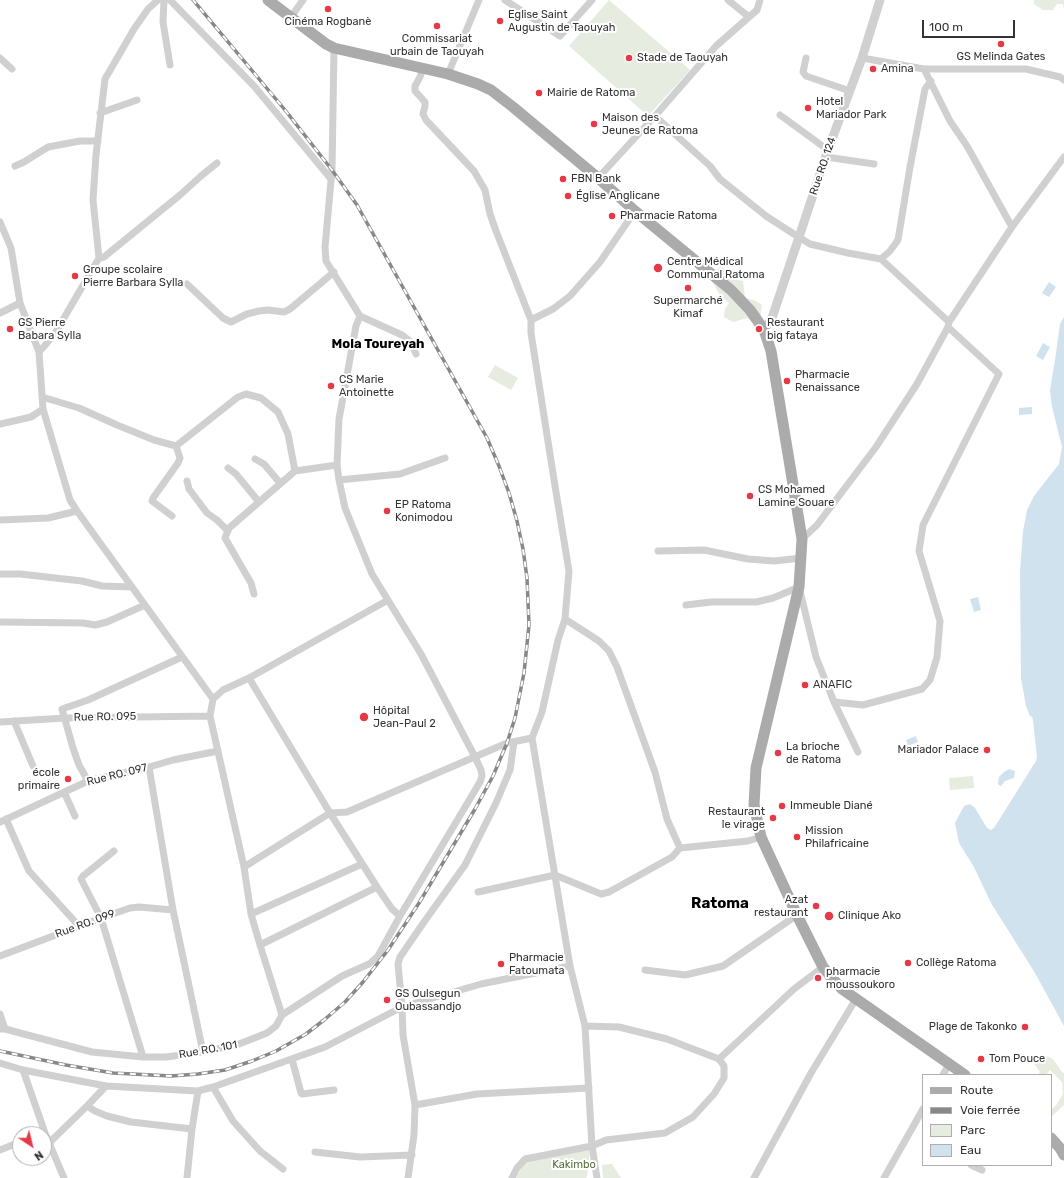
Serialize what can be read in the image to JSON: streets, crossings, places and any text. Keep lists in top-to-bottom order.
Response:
{
  "streets": {
    "street": [
      "Rue RO. 124",
      "Rue RO. 095",
      "Rue RO. 097",
      "Rue RO. 099",
      "Rue RO. 101"
    ]
  },
  "districts": ["Mola Toureyah", "Ratoma"],
  "parks": ["Kakimbo"],
  "places": [
    "Cinéma Rogbanè",
    "Eglise Saint Augustin de Taouyah",
    "Commissariat urbain de Taouyah",
    "GS Melinda Gates",
    "Stade de Taouyah",
    "Amina",
    "Mairie de Ratoma",
    "Hotel Mariador Park",
    "Maison des Jeunes de Ratoma",
    "FBN Bank",
    "Église Anglicane",
    "Pharmacie Ratoma",
    "Centre Médical Communal Ratoma",
    "Groupe scolaire Pierre Barbara Sylla",
    "Supermarché Kimaf",
    "GS Pierre Babara Sylla",
    "Restaurant big fataya",
    "Pharmacie Renaissance",
    "CS Marie Antoinette",
    "CS Mohamed Lamine Souare",
    "EP Ratoma Konimodou",
    "ANAFIC",
    "Hôpital Jean-Paul 2",
    "Mariador Palace",
    "La brioche de Ratoma",
    "école primaire",
    "Immeuble Diané",
    "Restaurant le virage",
    "Mission Philafricaine",
    "Azat restaurant",
    "Clinique Ako",
    "Collège Ratoma",
    "Pharmacie Fatoumata",
    "pharmacie moussoukoro",
    "GS Oulsegun Oubassandjo",
    "Plage de Takonko",
    "Tom Pouce"
  ],
  "legend": [
    "Route",
    "Voie ferrée",
    "Parc",
    "Eau"
  ],
  "scale_bar": "100 m",
  "north": "bottom right"
}
